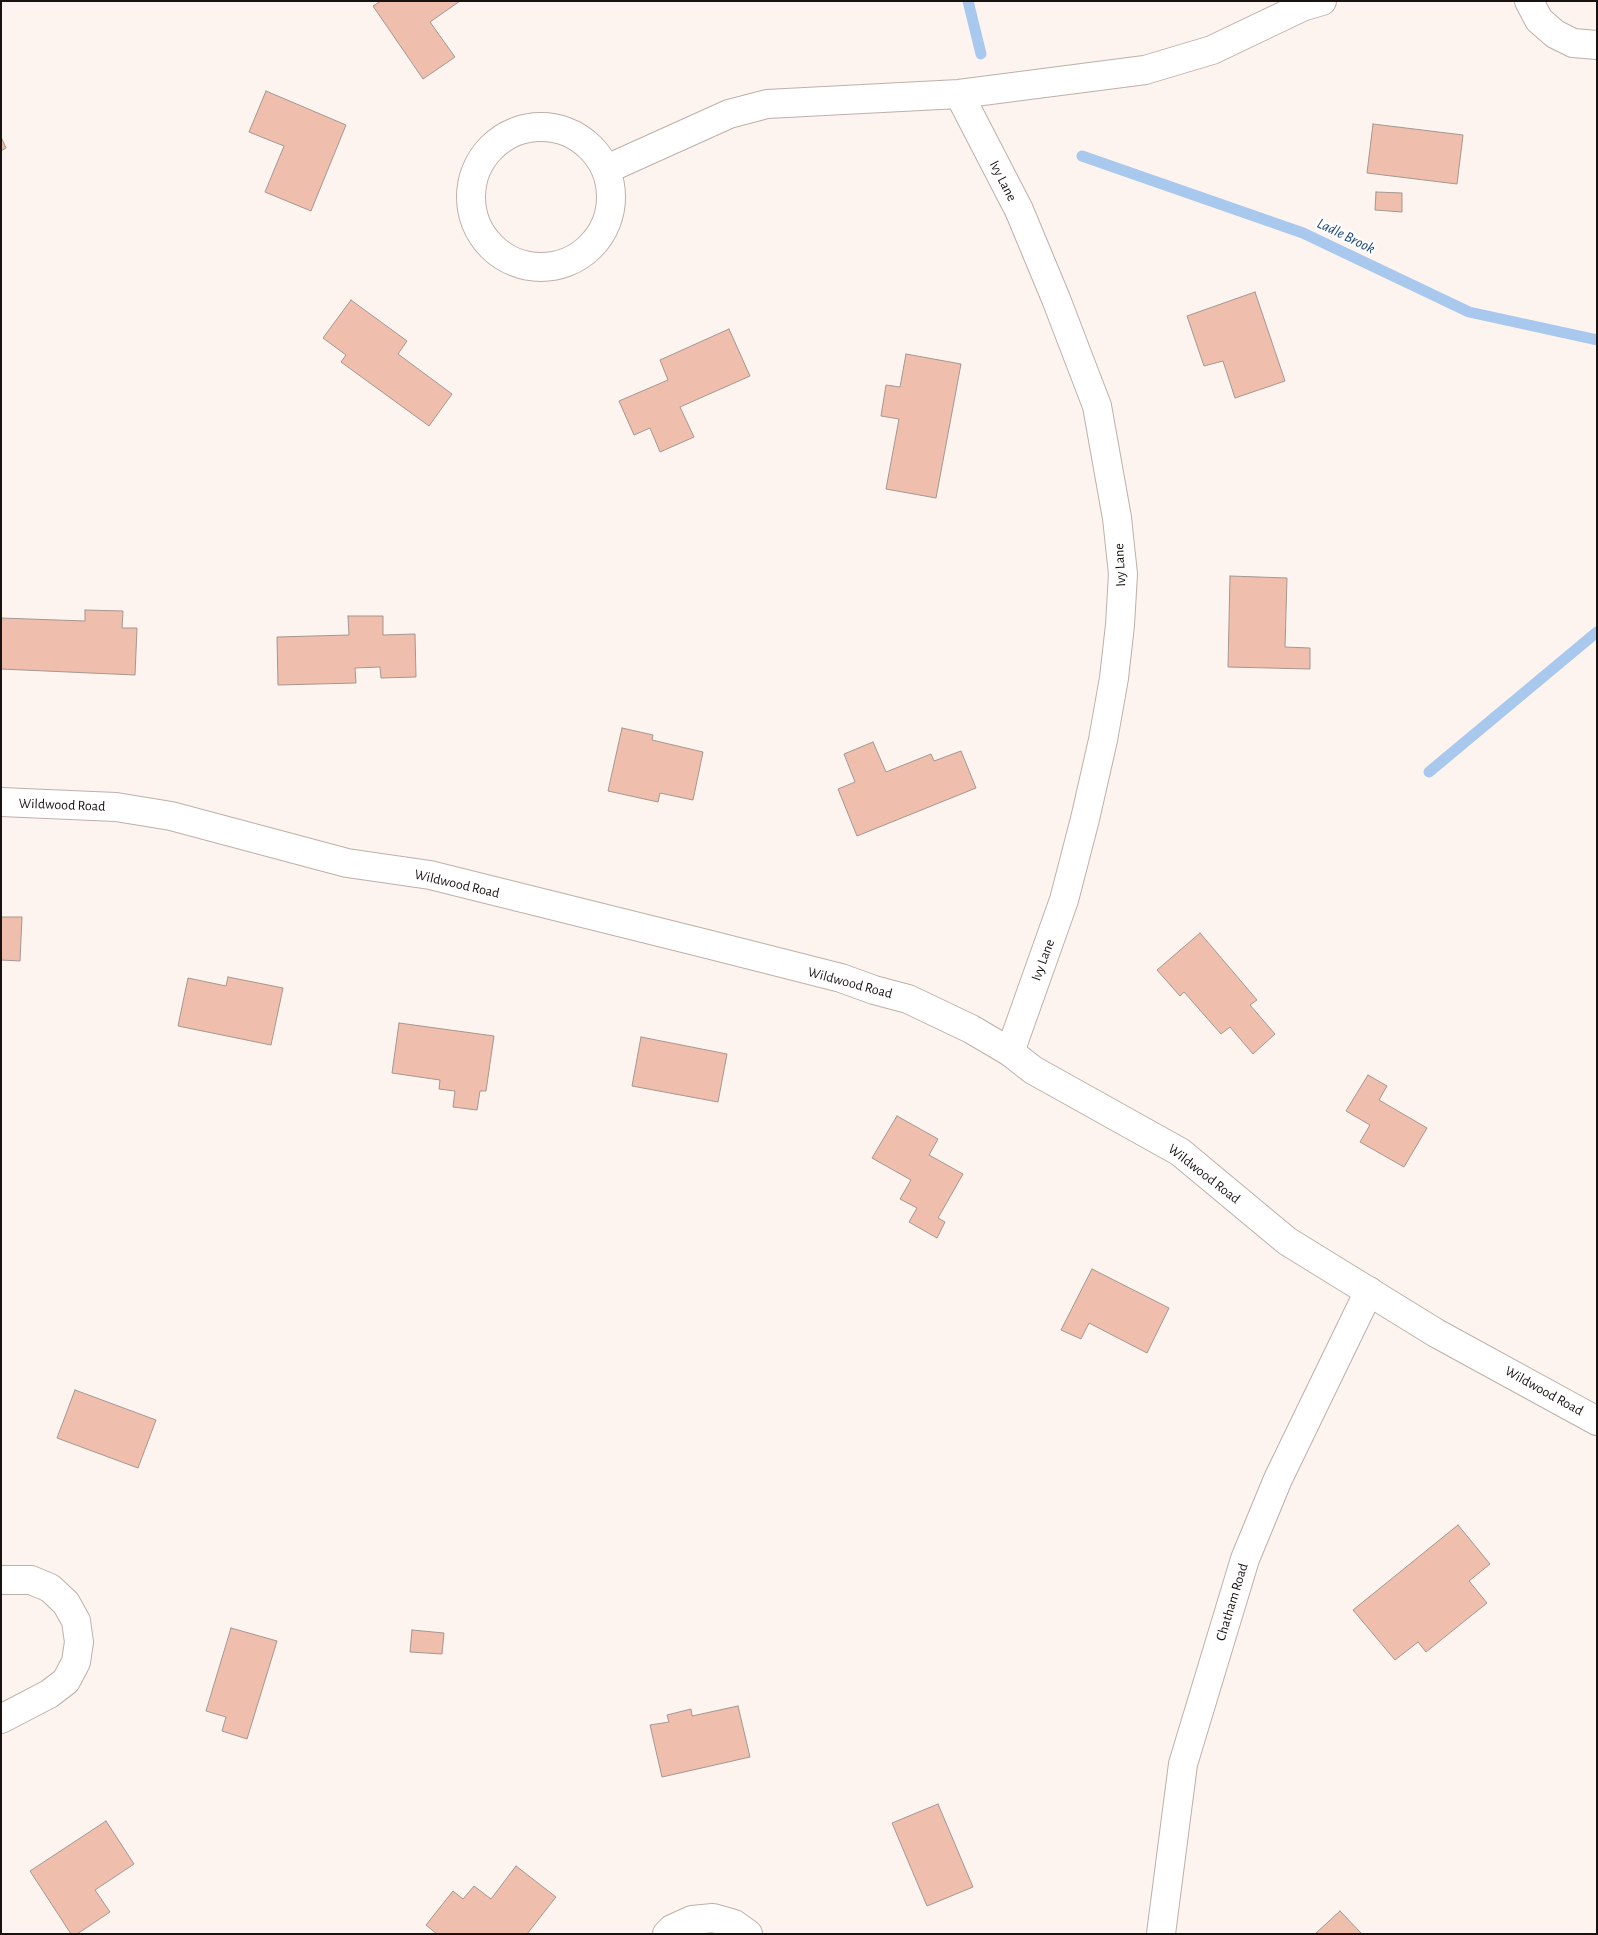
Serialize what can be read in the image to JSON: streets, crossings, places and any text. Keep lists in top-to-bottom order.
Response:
{
  "streets": {
    "street": ["Ivy Lane", "Wildwood Road", "Chatham Road"]
  },
  "crossings": [
    ["Ivy Lane", "Wildwood Road"],
    ["Wildwood Road", "Chatham Road"]
  ],
  "water": ["Ladle Brook"]
}
